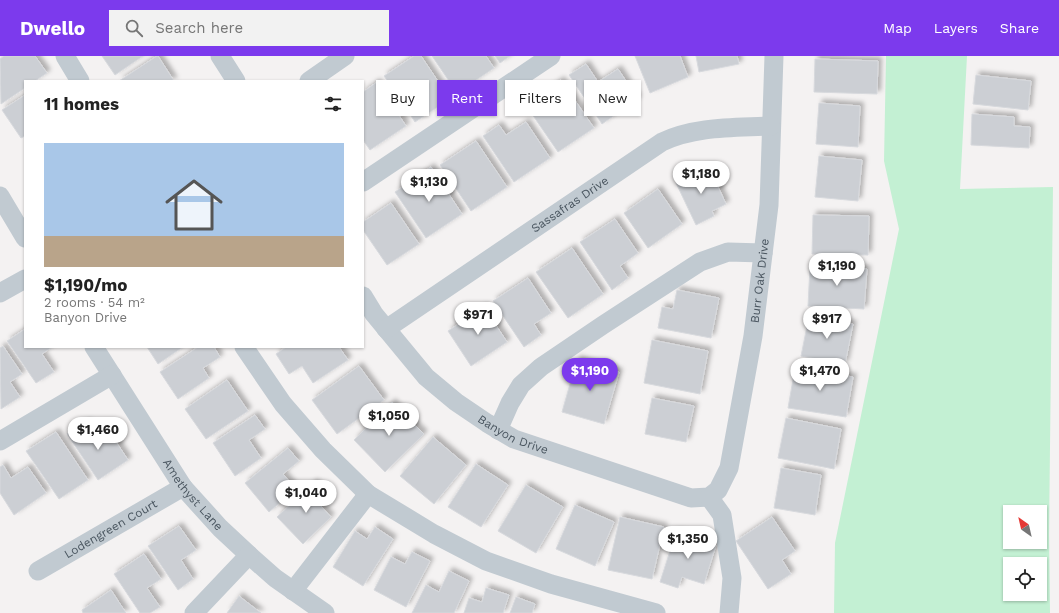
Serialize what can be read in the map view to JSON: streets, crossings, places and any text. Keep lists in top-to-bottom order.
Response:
{
  "streets": {
    "street": [
      "Sassafras Drive",
      "Burr Oak Drive",
      "Banyon Drive",
      "Amethyst Lane",
      "Lodengreen Court"
    ]
  },
  "crossings": [
    ["Sassafras Drive", "Burr Oak Drive"],
    ["Sassafras Drive", "Banyon Drive"],
    ["Burr Oak Drive", "Banyon Drive"],
    ["Amethyst Lane", "Lodengreen Court"]
  ],
  "north": "top left",
  "page": {
    "header": "Dwello",
    "search": "Search here",
    "nav": ["Map", "Layers", "Share"],
    "chip": [
      "Buy",
      "Rent",
      "Filters",
      "New"
    ],
    "heading": "11 homes",
    "list": [
      {
        "name": "$1,190/mo",
        "note": "2 rooms · 54 m² · Banyon Drive"
      }
    ],
    "price": [
      "$1,180",
      "$1,130",
      "$1,190",
      "$971",
      "$917",
      "$1,190",
      "$1,470",
      "$1,050",
      "$1,460",
      "$1,040",
      "$1,350"
    ]
  }
}
